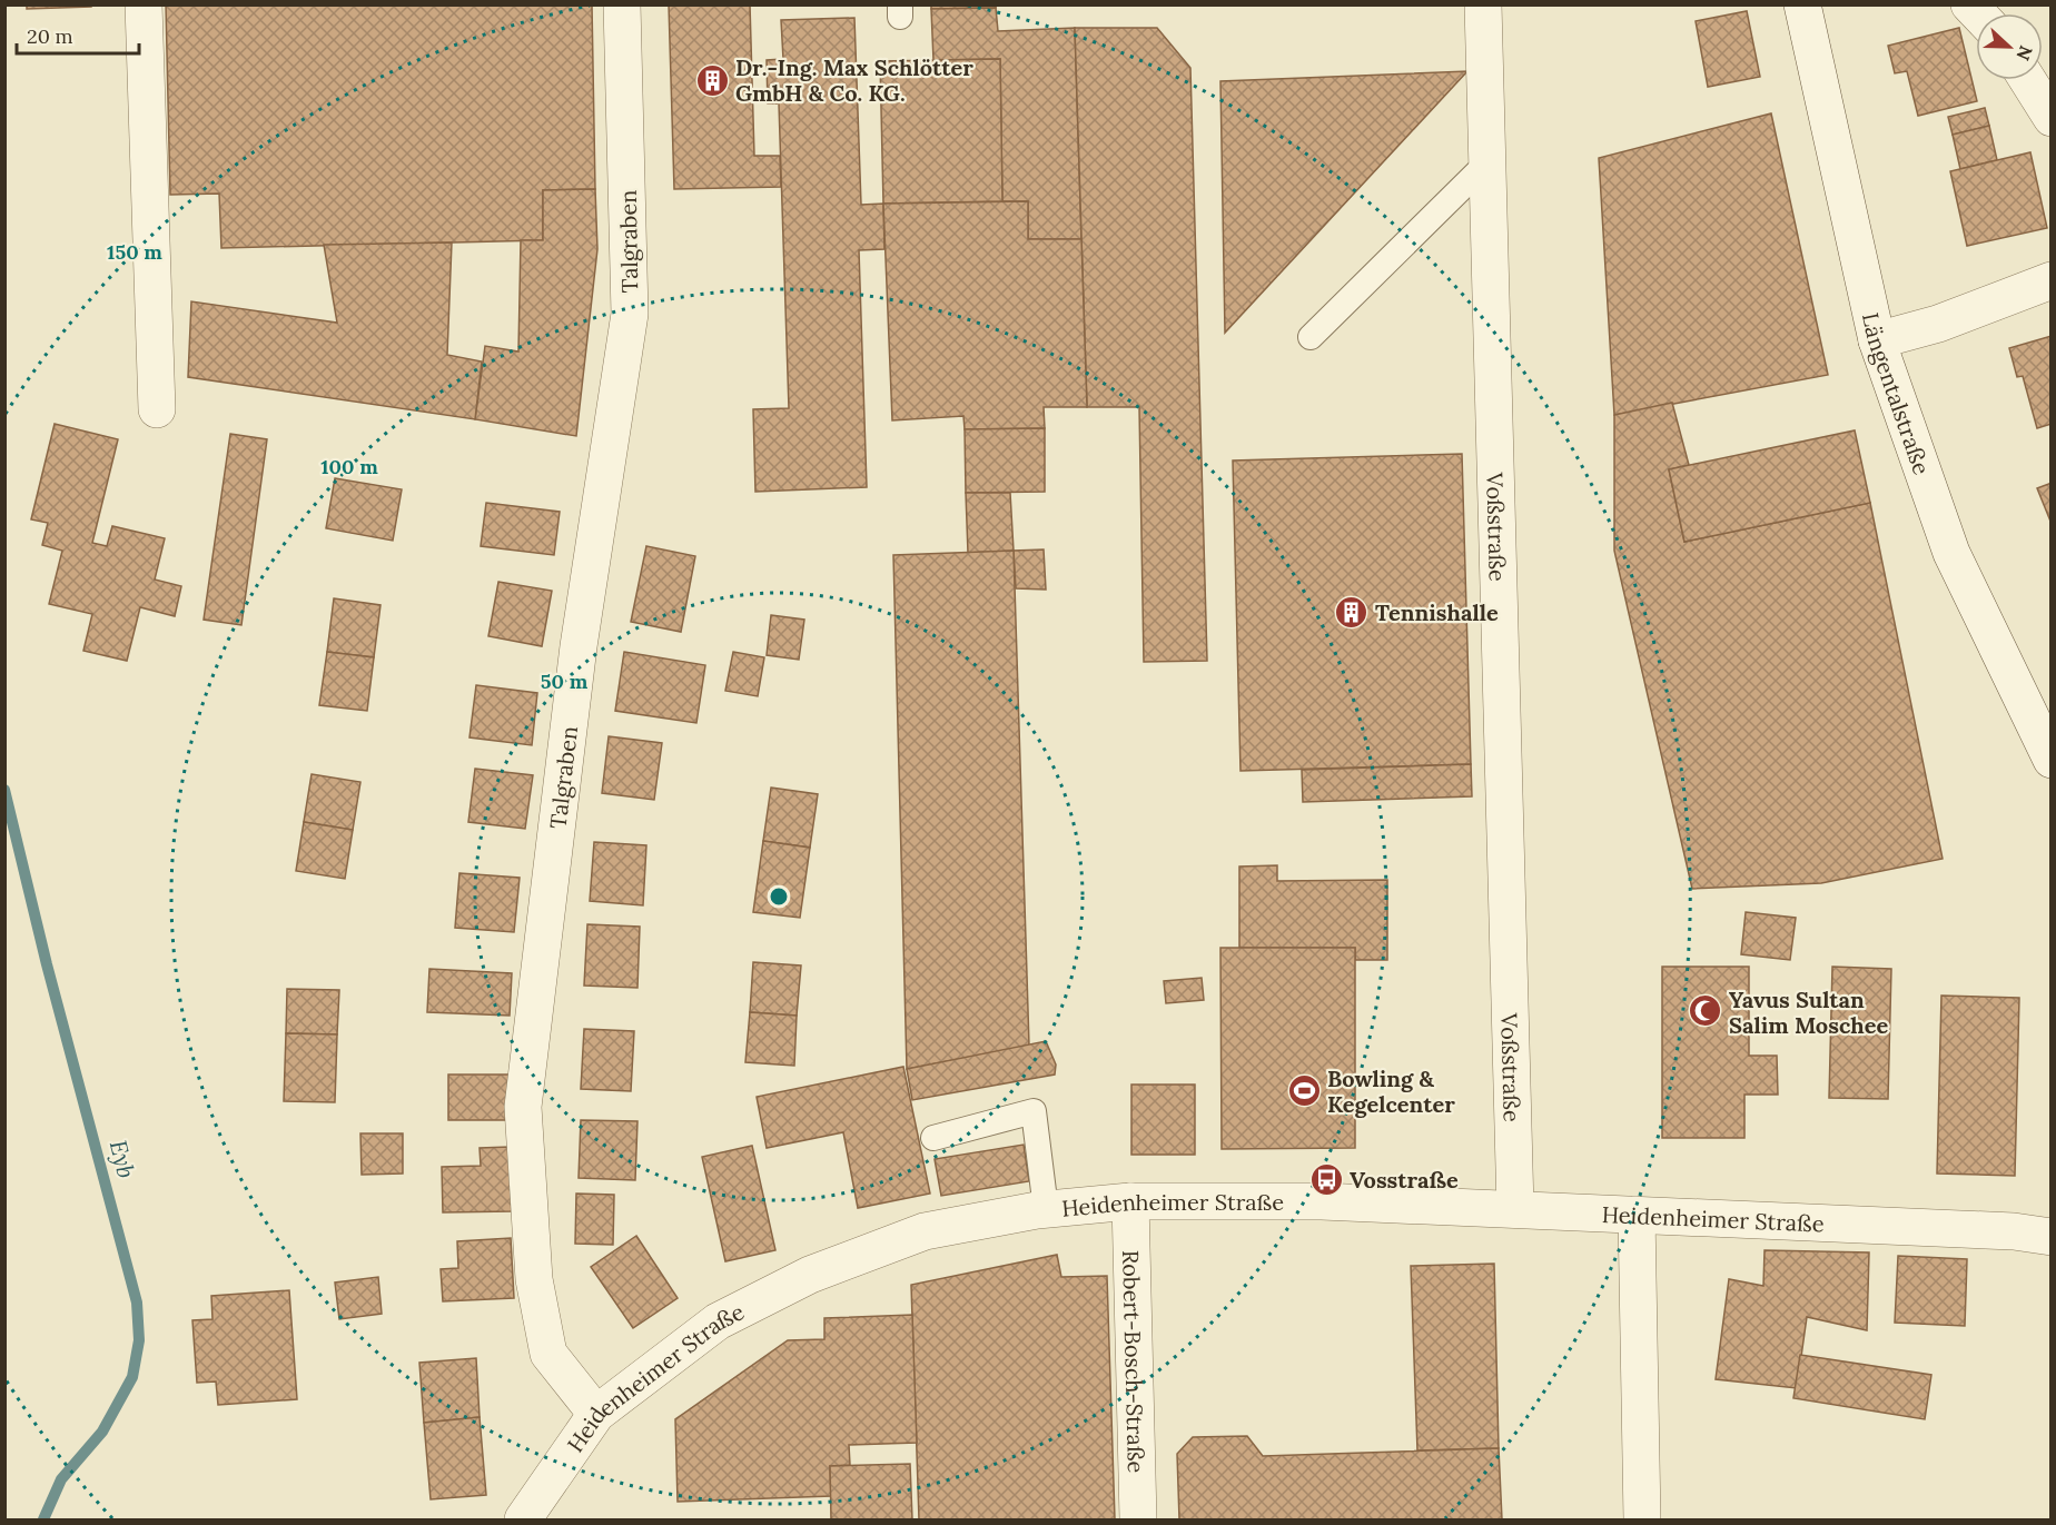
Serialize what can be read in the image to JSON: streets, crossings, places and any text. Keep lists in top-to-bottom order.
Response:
{
  "streets": {
    "street": [
      "Talgraben",
      "Längentalstraße",
      "Voßstraße",
      "Heidenheimer Straße",
      "Robert-Bosch-Straße"
    ]
  },
  "crossings": [
    ["Talgraben", "Heidenheimer Straße"],
    ["Voßstraße", "Heidenheimer Straße"],
    ["Heidenheimer Straße", "Robert-Bosch-Straße"]
  ],
  "water": ["Eyb"],
  "places": {
    "building": ["Dr.-Ing. Max Schlötter GmbH & Co. KG.", "Tennishalle"],
    "mosque": ["Yavus Sultan Salim Moschee"],
    "sports": ["Bowling & Kegelcenter"],
    "bus stop": ["Vosstraße"]
  },
  "scale_bar": "20 m",
  "north": "right",
  "rings": ["150 m", "100 m", "50 m"]
}
